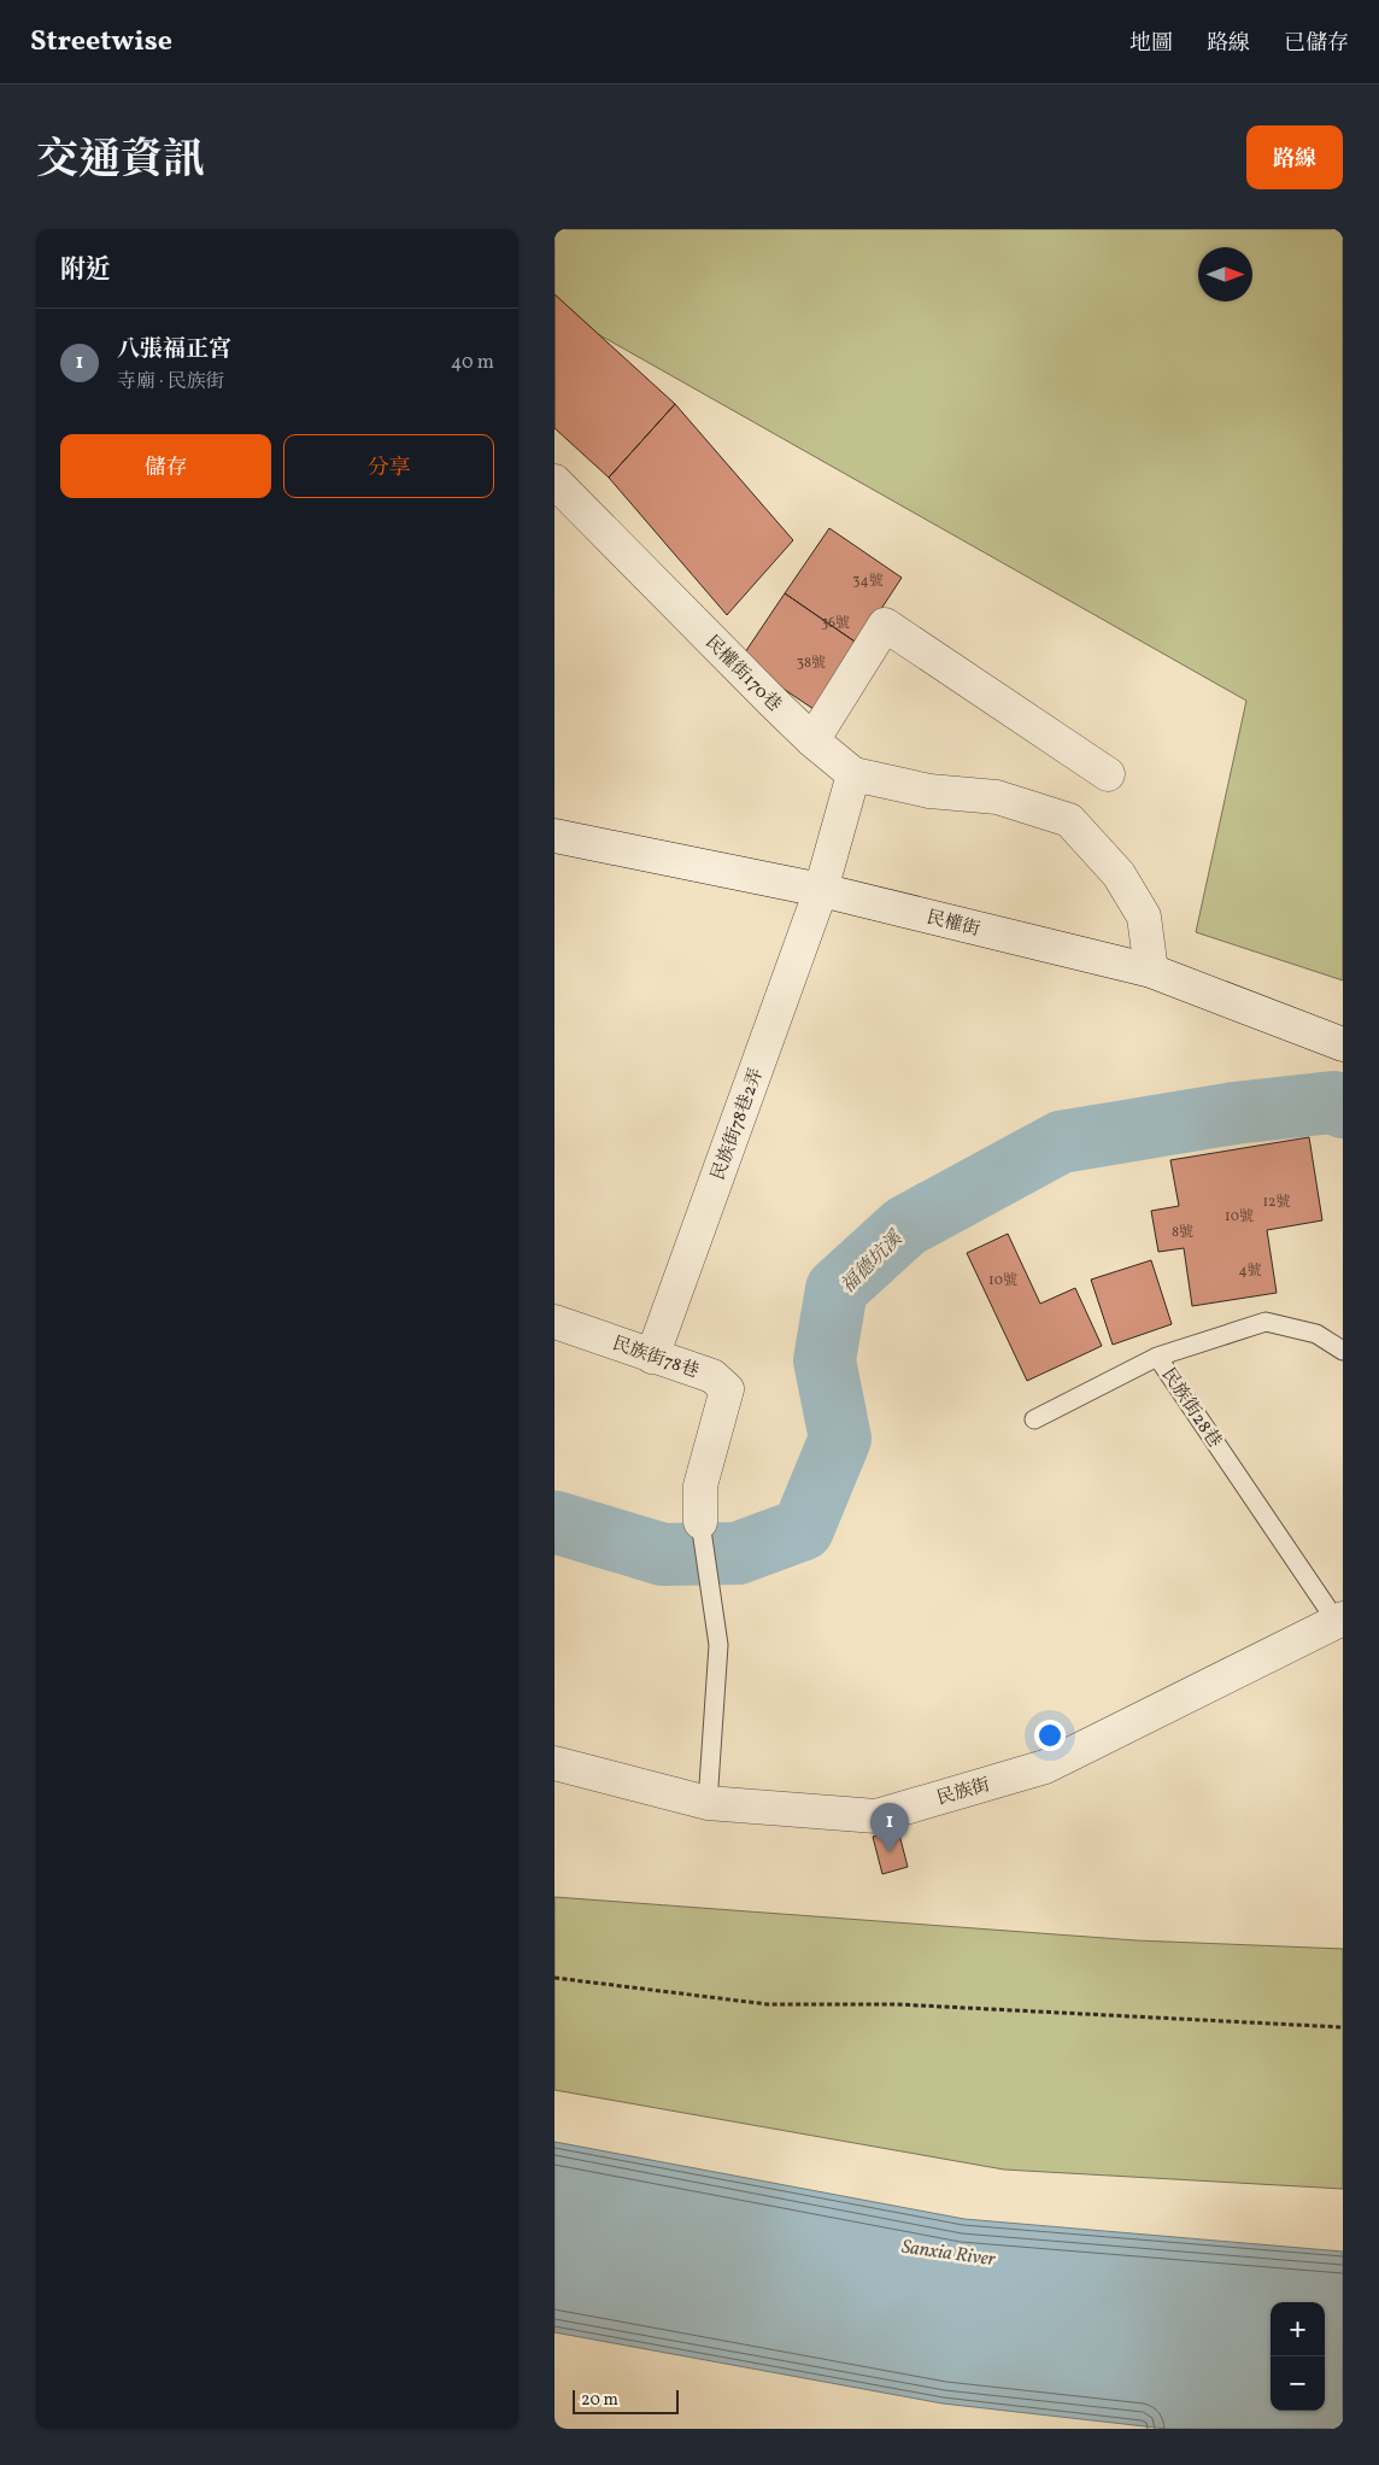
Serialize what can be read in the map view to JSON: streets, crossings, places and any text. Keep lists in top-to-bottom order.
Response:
{
  "streets": {
    "street": [
      "民權街170巷",
      "民權街",
      "民族街78巷2弄",
      "民族街78巷",
      "民族街"
    ],
    "lane": ["民族街28巷"]
  },
  "crossings": [
    ["民權街", "民族街78巷2弄"],
    ["民族街78巷2弄", "民族街78巷"],
    ["民族街28巷", "民族街"]
  ],
  "water": ["福德坑溪", "Sanxia River"],
  "house_numbers": [
    "34號",
    "36號",
    "38號",
    "12號",
    "10號",
    "8號",
    "4號",
    "10號"
  ],
  "scale_bar": "20 m",
  "north": "right",
  "page": {
    "header": "Streetwise",
    "nav": ["地圖", "路線", "已儲存"],
    "title": "交通資訊",
    "buttons": [
      "路線",
      ["儲存", "分享"]
    ],
    "heading": "附近",
    "list": [
      {
        "mark": "1",
        "name": "八張福正宮",
        "note": "寺廟 · 民族街",
        "value": "40 m"
      }
    ],
    "pins": "1",
    "map_buttons": ["+", "−"],
    "scale": "20 m"
  }
}
